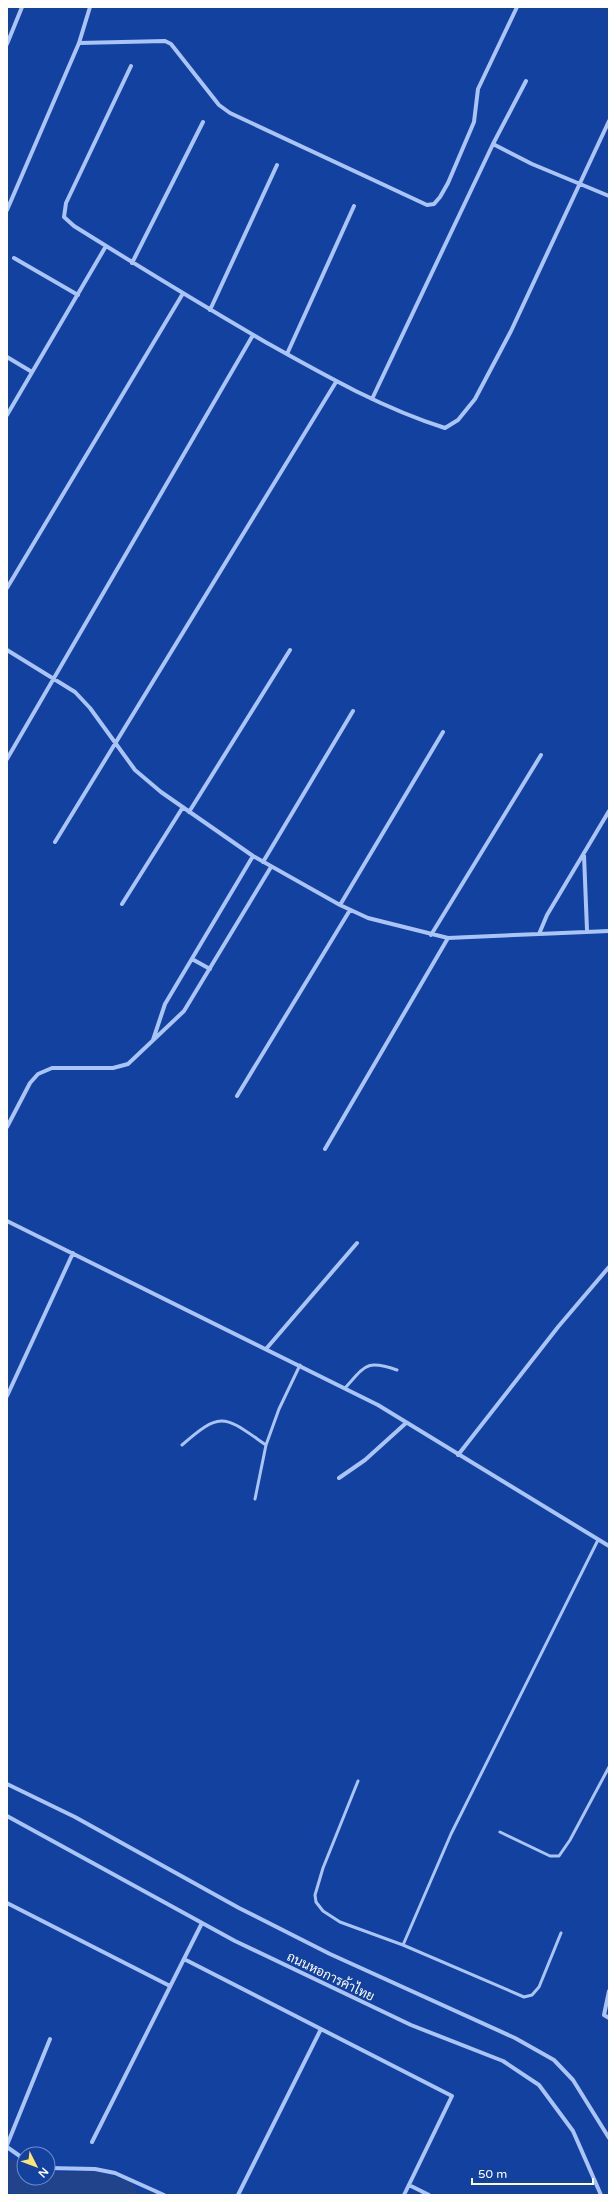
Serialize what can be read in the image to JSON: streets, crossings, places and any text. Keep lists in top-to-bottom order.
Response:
{
  "streets": {
    "street": ["ถนนหอการค้าไทย"]
  },
  "scale_bar": "50 m",
  "north": "bottom right"
}
